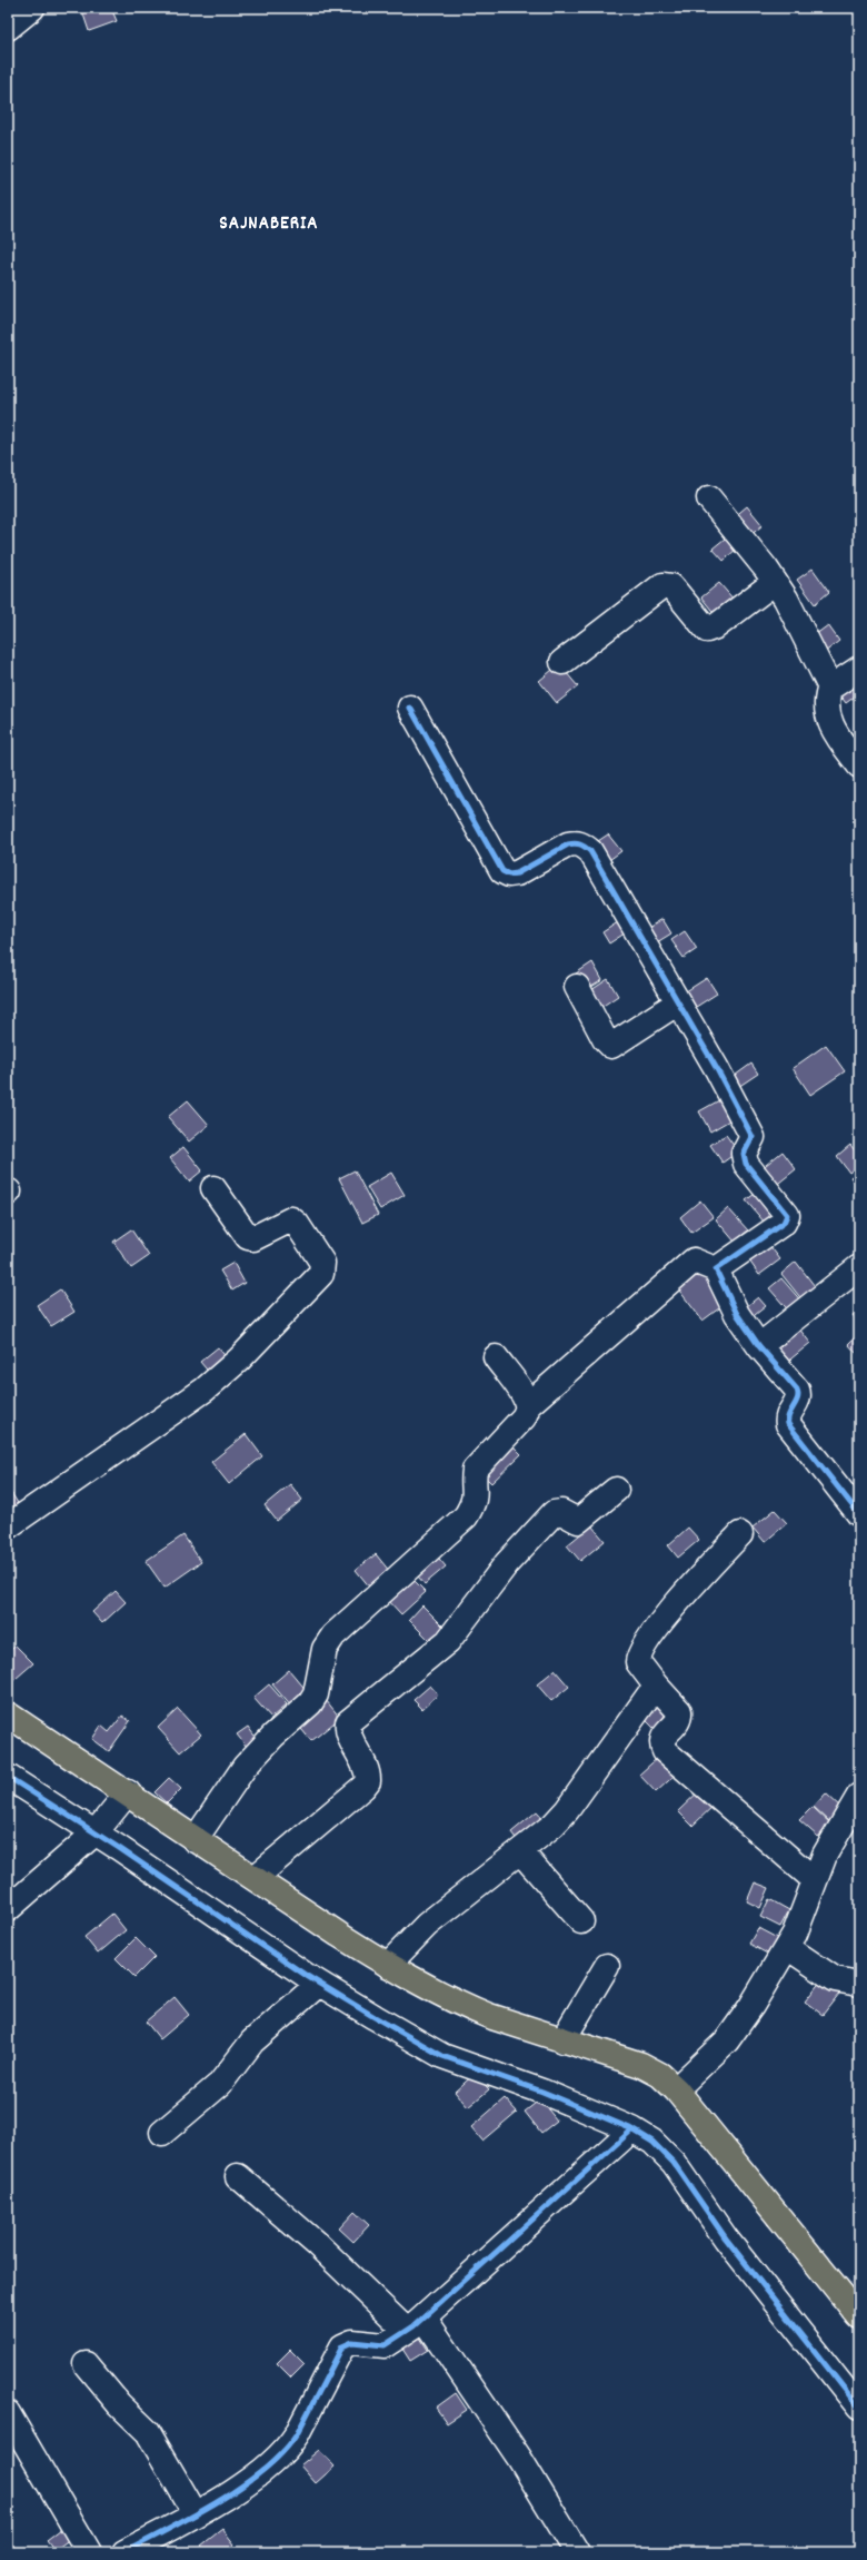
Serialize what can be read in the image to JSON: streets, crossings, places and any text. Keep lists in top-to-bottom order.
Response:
{
  "districts": ["SAJNABERIA"]
}
